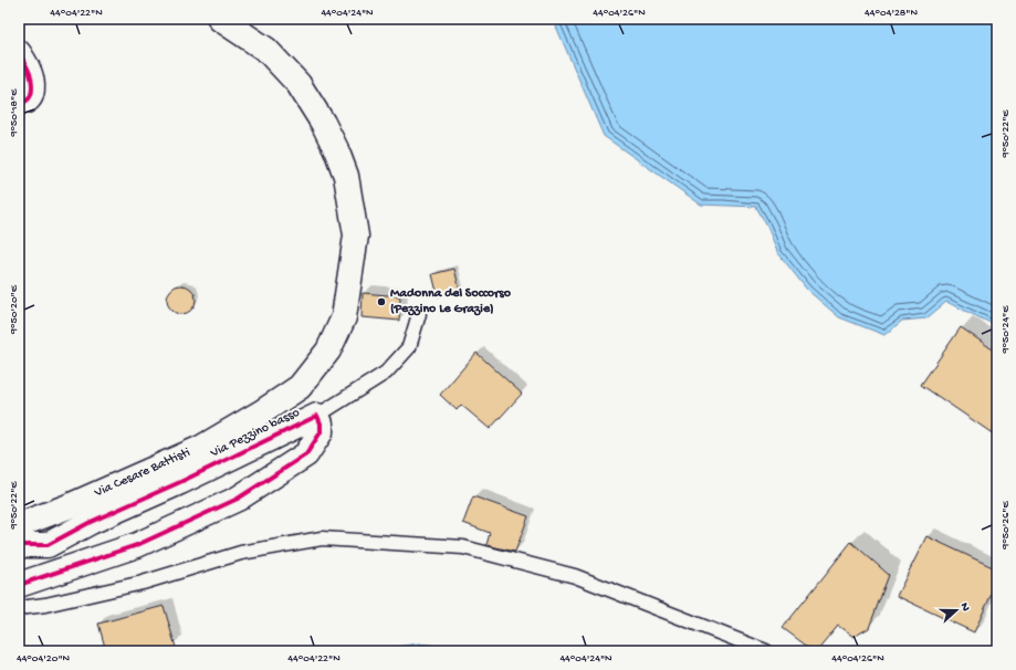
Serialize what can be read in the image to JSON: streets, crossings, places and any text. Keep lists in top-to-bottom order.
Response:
{
  "streets": {
    "street": ["Via Pezzino basso", "Via Cesare Battisti"]
  },
  "places": ["Madonna del Soccorso (Pezzino Le Grazie)"],
  "north": "right",
  "coordinates": [
    "44°04'22\"N",
    "44°04'24\"N",
    "44°04'26\"N",
    "44°04'28\"N",
    "9°50'18\"E",
    "9°50'22\"E",
    "9°50'20\"E",
    "9°50'24\"E",
    "9°50'26\"E",
    "44°04'20\"N"
  ]
}
